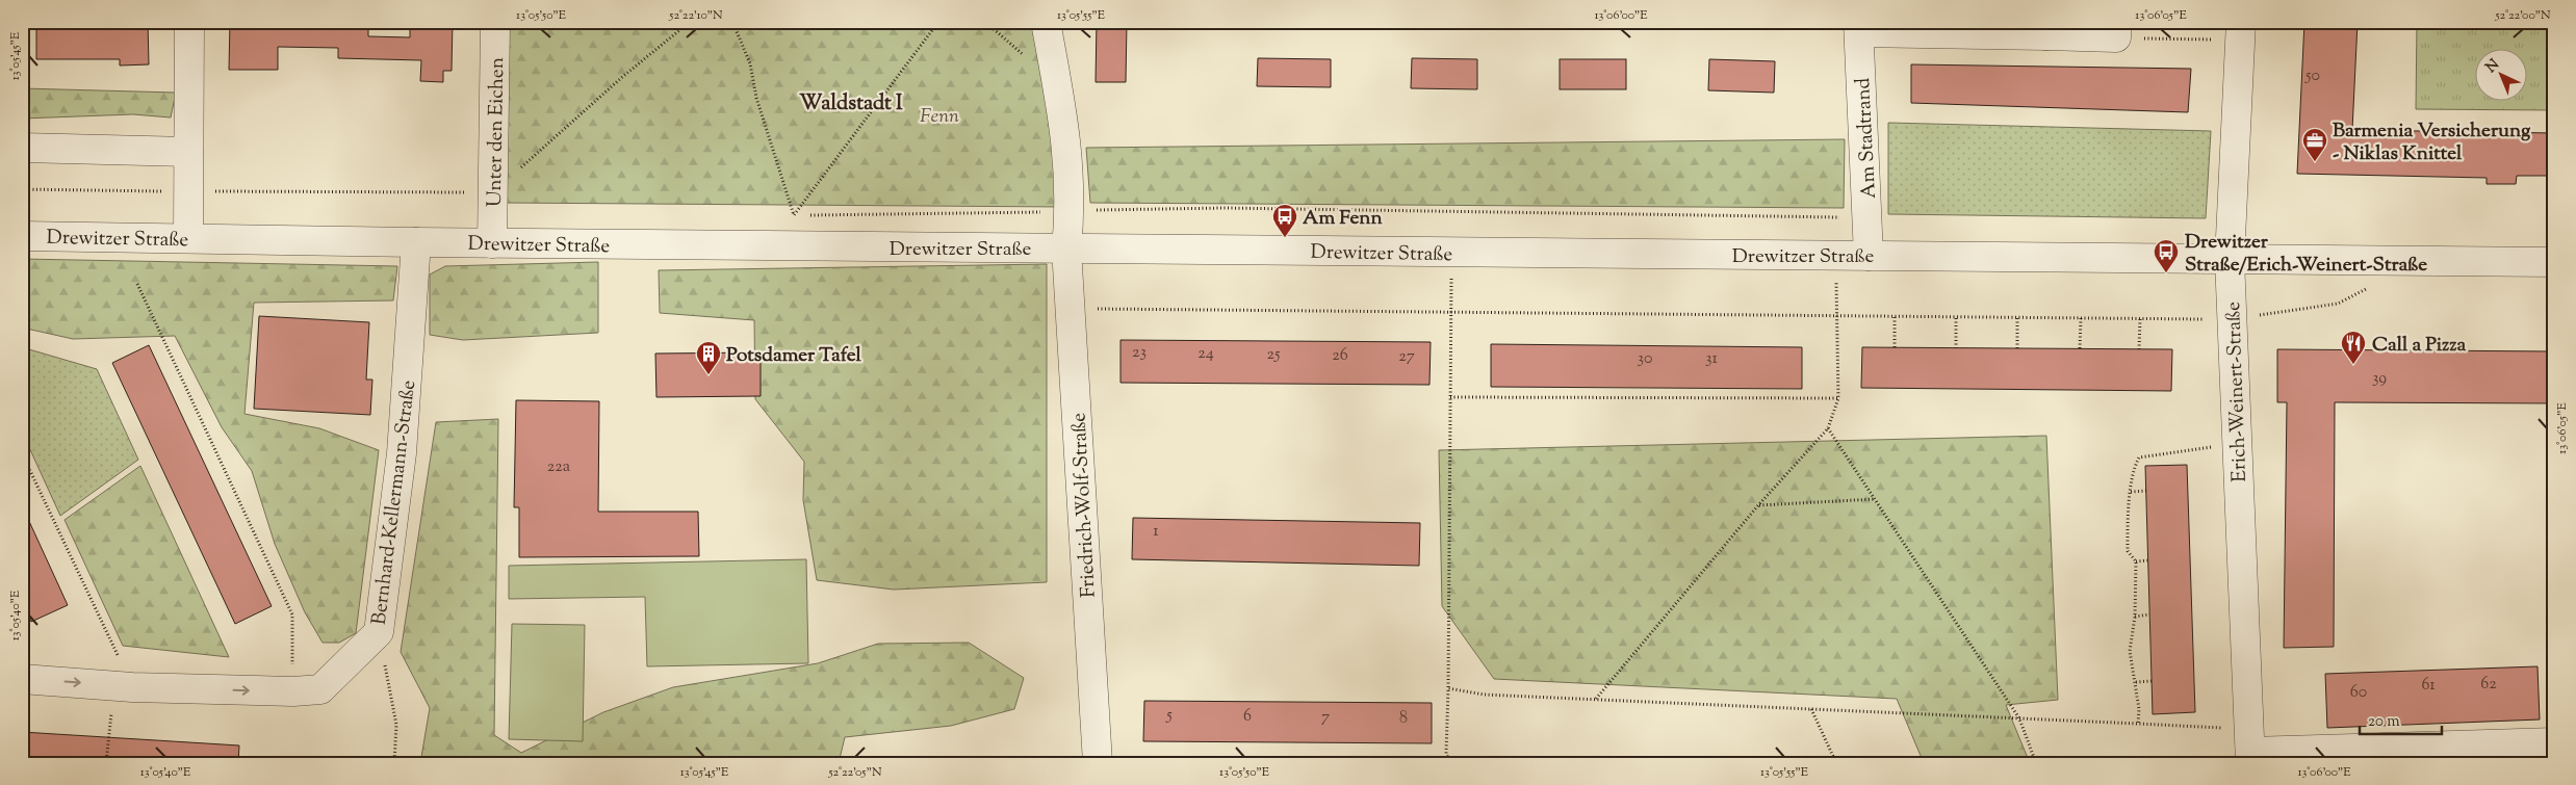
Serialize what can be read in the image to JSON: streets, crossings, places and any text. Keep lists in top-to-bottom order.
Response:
{
  "streets": {
    "street": [
      "Unter den Eichen",
      "Am Stadtrand",
      "Drewitzer Straße",
      "Erich-Weinert-Straße",
      "Bernhard-Kellermann-Straße",
      "Friedrich-Wolf-Straße"
    ]
  },
  "crossings": [
    ["Unter den Eichen", "Drewitzer Straße"],
    ["Am Stadtrand", "Drewitzer Straße"],
    ["Drewitzer Straße", "Erich-Weinert-Straße"],
    ["Drewitzer Straße", "Bernhard-Kellermann-Straße"],
    ["Drewitzer Straße", "Friedrich-Wolf-Straße"]
  ],
  "one_way": ["Bernhard-Kellermann-Straße"],
  "districts": ["Waldstadt I"],
  "parks": ["Fenn"],
  "places": {
    "office": ["Barmenia Versicherung - Niklas Knittel"],
    "bus stop": ["Am Fenn", "Drewitzer Straße/Erich-Weinert-Straße"],
    "restaurant": ["Call a Pizza"],
    "building": ["Potsdamer Tafel"]
  },
  "house_numbers": [
    "50",
    "23",
    "24",
    "25",
    "26",
    "27",
    "30",
    "31",
    "39",
    "22a",
    "1",
    "62",
    "61",
    "60",
    "5",
    "6",
    "7",
    "8"
  ],
  "scale_bar": "20 m",
  "north": "top left",
  "coordinates": [
    "13°05'50\"E",
    "52°22'10\"N",
    "13°05'55\"E",
    "13°06'00\"E",
    "13°06'05\"E",
    "52°22'00\"N",
    "13°05'45\"E",
    "13°05'40\"E",
    "52°22'05\"N"
  ]
}
